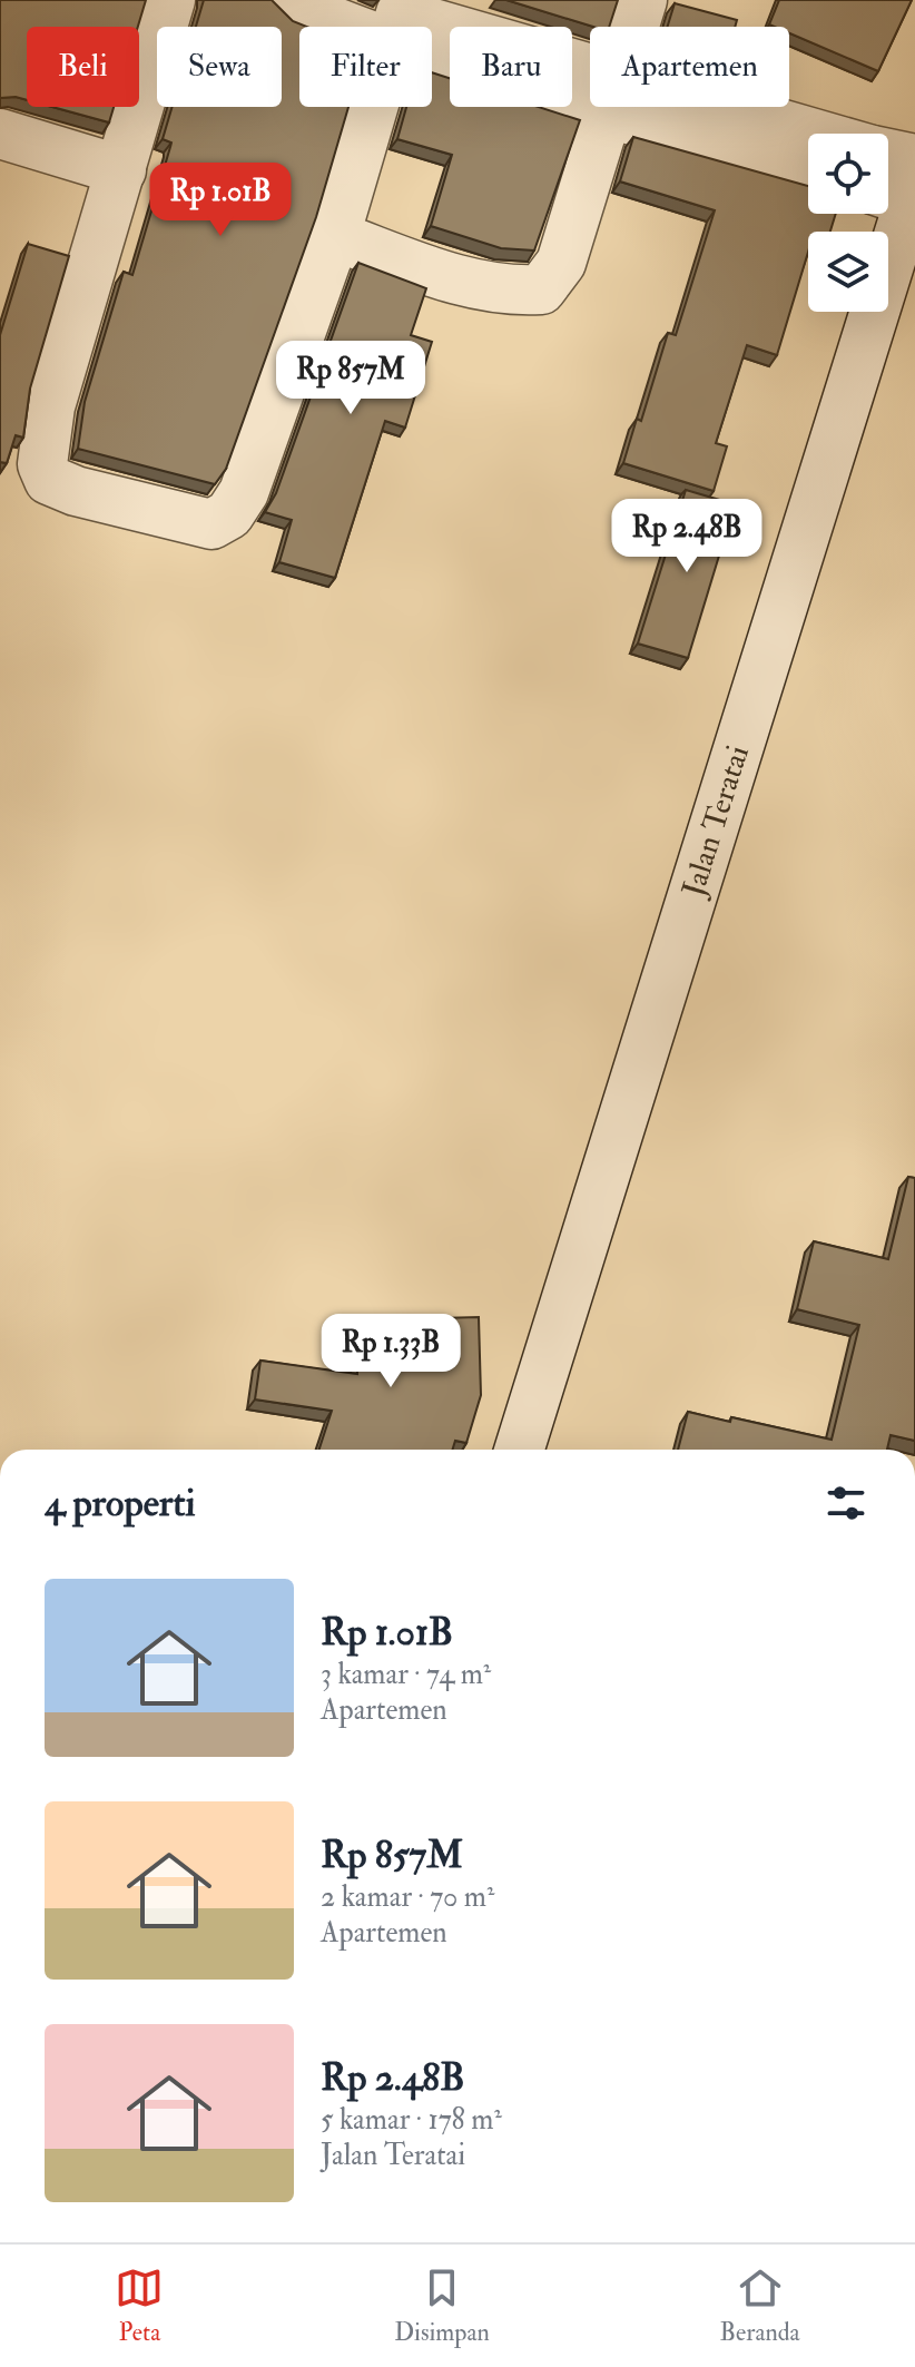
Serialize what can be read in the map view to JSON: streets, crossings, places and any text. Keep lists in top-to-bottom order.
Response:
{
  "streets": {
    "street": ["Jalan Teratai"]
  },
  "page": {
    "chip": [
      "Beli",
      "Sewa",
      "Filter",
      "Baru",
      "Apartemen"
    ],
    "price": [
      "Rp 1.01B",
      "Rp 857M",
      "Rp 2.48B",
      "Rp 1.33B"
    ],
    "heading": "4 properti",
    "list": [
      {
        "name": "Rp 1.01B",
        "note": "3 kamar · 74 m² · Apartemen"
      },
      {
        "name": "Rp 857M",
        "note": "2 kamar · 70 m² · Apartemen"
      },
      {
        "name": "Rp 2.48B",
        "note": "5 kamar · 178 m² · Jalan Teratai"
      }
    ],
    "tabs": ["Peta", "Disimpan", "Beranda"]
  }
}
